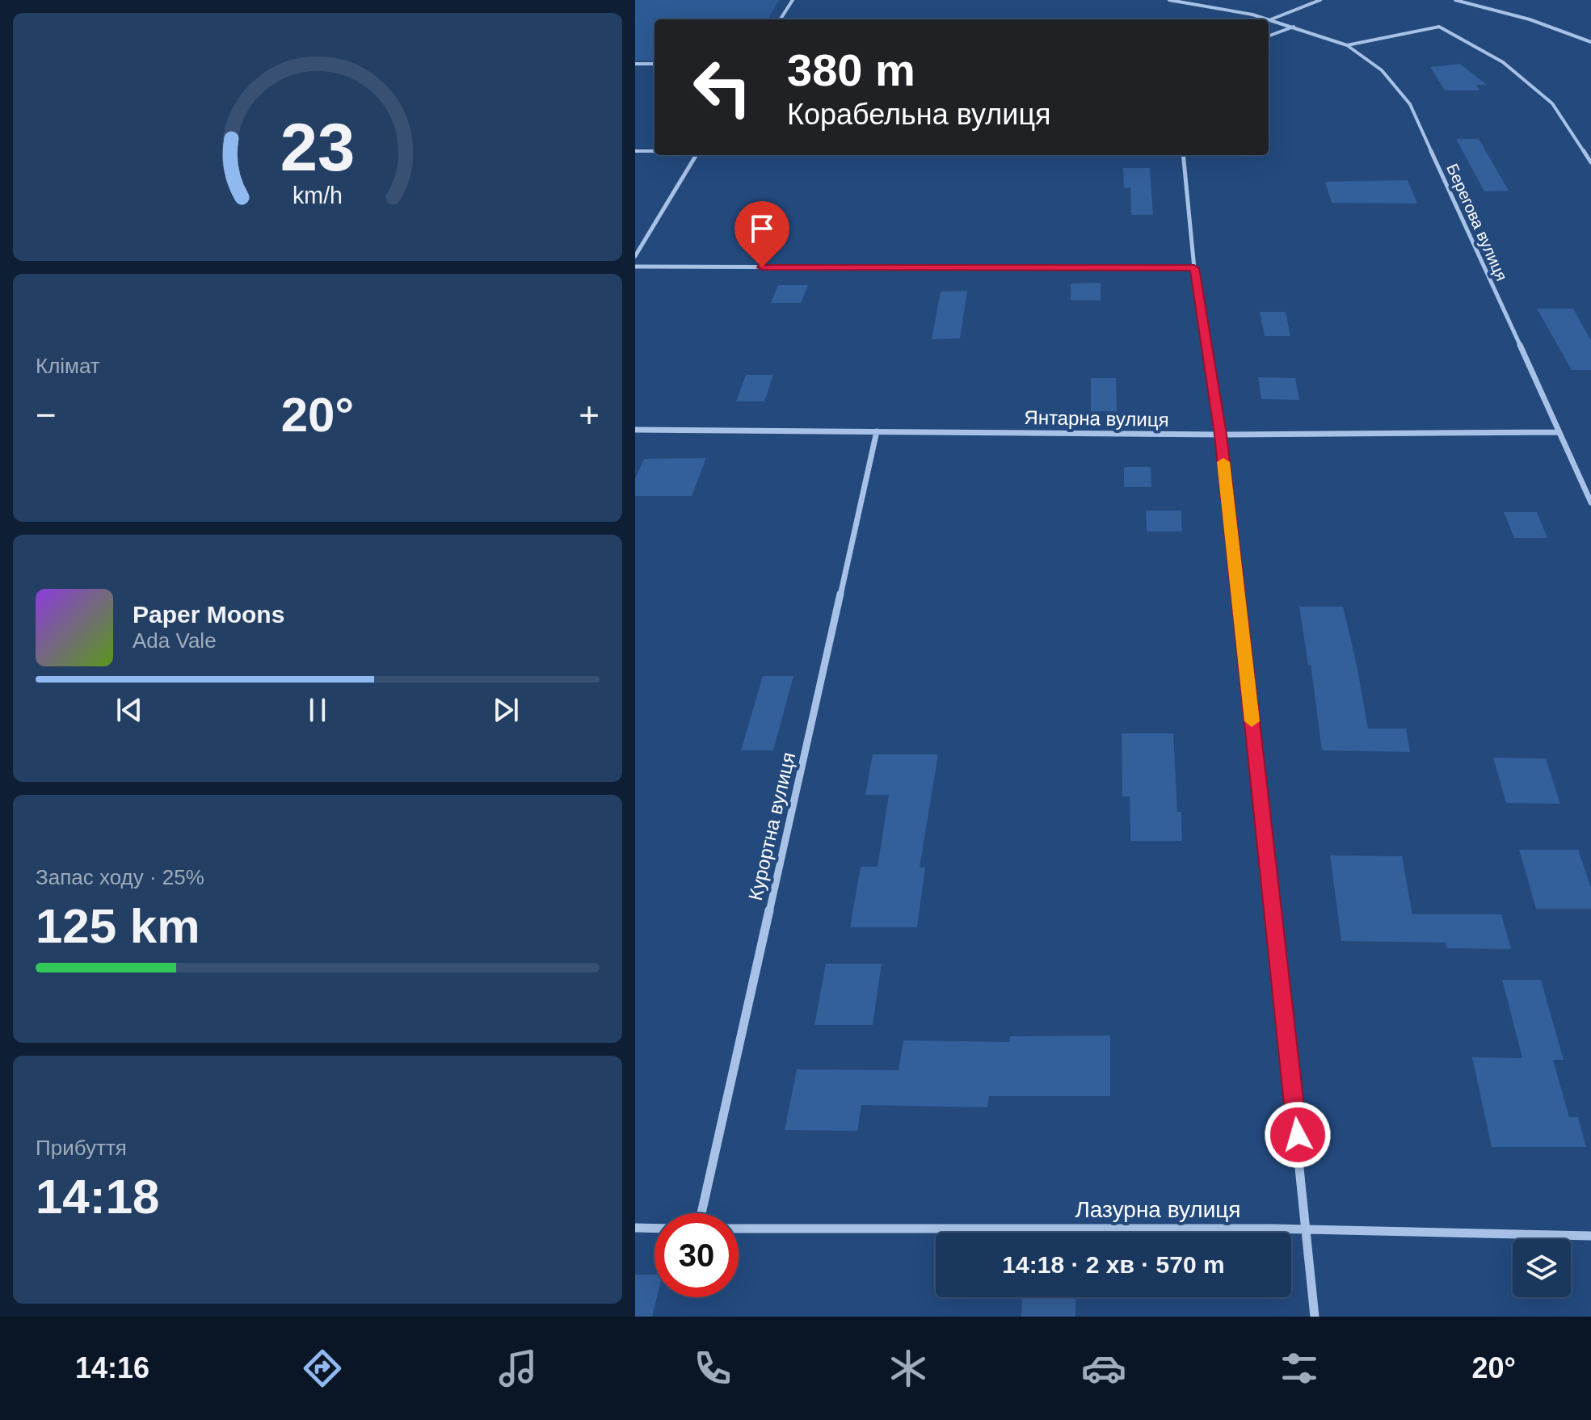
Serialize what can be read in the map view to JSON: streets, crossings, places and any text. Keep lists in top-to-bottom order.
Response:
{
  "streets": {
    "street": [
      "Берегова вулиця",
      "Янтарна вулиця",
      "Курортна вулиця",
      "Лазурна вулиця"
    ]
  },
  "crossings": [
    ["Берегова вулиця", "Янтарна вулиця"],
    ["Янтарна вулиця", "Курортна вулиця"]
  ],
  "page": {
    "turn": ["380 m", "Корабельна вулиця"],
    "tile": [
      "Клімат",
      ["Запас ходу · 25%", "125 km"],
      ["Прибуття", "14:18"]
    ],
    "heat": ["−", "20°", "+"],
    "song": ["Paper Moons", "Ada Vale"],
    "limit": "30",
    "trip": "14:18 · 2 хв · 570 m",
    "tabs": ["14:16", "20°"],
    "gauge": ["23", "km/h"]
  }
}
